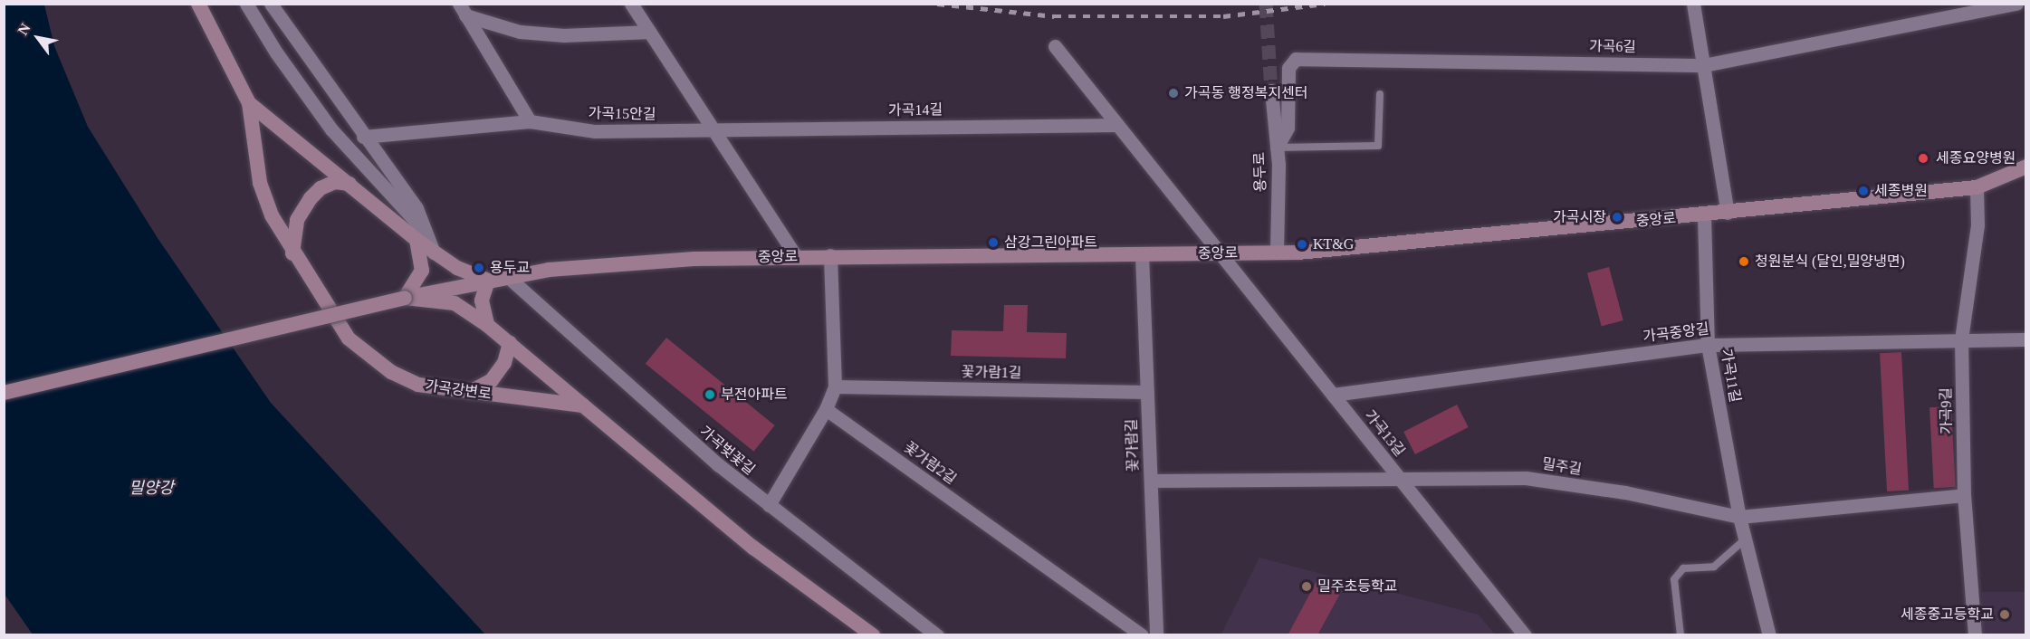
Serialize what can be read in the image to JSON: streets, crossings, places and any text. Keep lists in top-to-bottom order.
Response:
{
  "streets": {
    "main road": ["중앙로", "가곡강변로"],
    "street": [
      "가곡6길",
      "가곡14길",
      "가곡15안길",
      "용두로",
      "가곡중앙길",
      "꽃가람1길",
      "가곡11길",
      "가곡9길",
      "가곡13길",
      "꽃가람길",
      "가곡벚꽃길",
      "꽃가람2길",
      "밀주길"
    ]
  },
  "crossings": [
    ["가곡6길", "용두로"],
    ["가곡14길", "가곡15안길"],
    ["용두로", "중앙로"],
    ["중앙로", "가곡11길"],
    ["중앙로", "가곡9길"],
    ["중앙로", "가곡13길"],
    ["중앙로", "꽃가람길"],
    ["중앙로", "가곡벚꽃길"],
    ["가곡중앙길", "가곡11길"],
    ["가곡중앙길", "가곡9길"],
    ["가곡중앙길", "가곡13길"],
    ["꽃가람1길", "꽃가람길"],
    ["가곡11길", "밀주길"],
    ["가곡9길", "밀주길"],
    ["가곡13길", "밀주길"],
    ["꽃가람길", "밀주길"]
  ],
  "water": ["밀양강"],
  "places": [
    "가곡동 행정복지센터",
    "세종요양병원",
    "세종병원",
    "가곡시장",
    "삼강그린아파트",
    "KT&G",
    "청원분식 (달인,밀양냉면)",
    "용두교",
    "부전아파트",
    "밀주초등학교",
    "세종중고등학교"
  ],
  "north": "top left"
}
